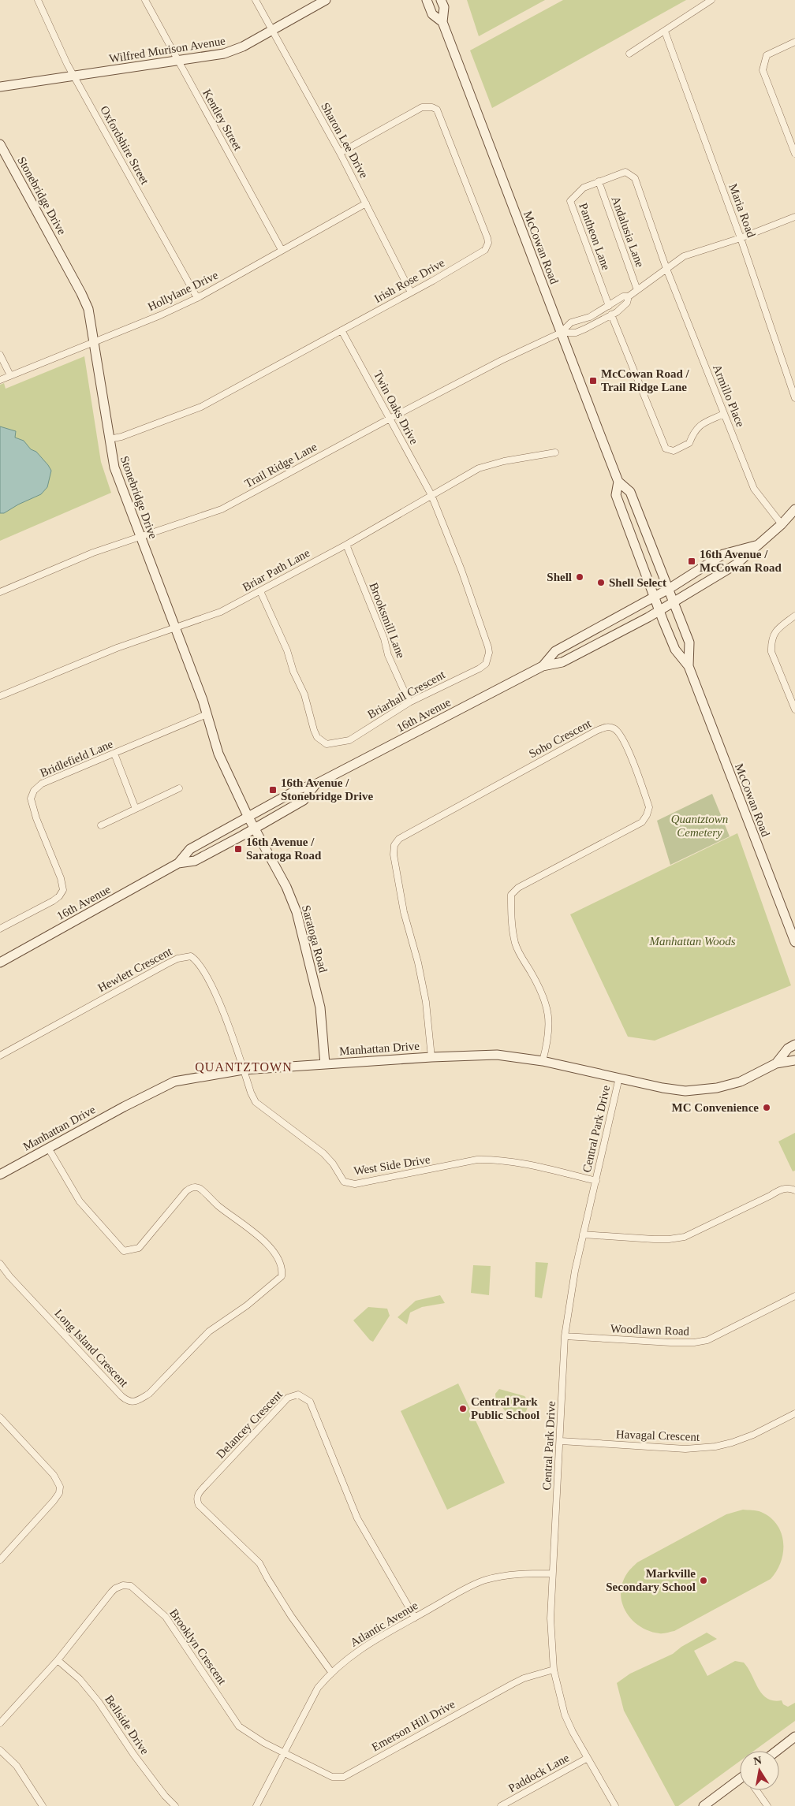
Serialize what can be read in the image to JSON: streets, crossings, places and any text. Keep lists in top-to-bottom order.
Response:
{
  "streets": {
    "main road": [
      "Wilfred Murison Avenue",
      "Stonebridge Drive",
      "McCowan Road",
      "16th Avenue",
      "Saratoga Road",
      "Manhattan Drive"
    ],
    "street": [
      "Kentley Street",
      "Sharon Lee Drive",
      "Oxfordshire Street",
      "Maria Road",
      "Andalusia Lane",
      "Pantheon Lane",
      "Irish Rose Drive",
      "Hollylane Drive",
      "Armillo Place",
      "Twin Oaks Drive",
      "Trail Ridge Lane",
      "Briar Path Lane",
      "Brooksmill Lane",
      "Briarhall Crescent",
      "Soho Crescent",
      "Bridlefield Lane",
      "Hewlett Crescent",
      "Central Park Drive",
      "West Side Drive",
      "Woodlawn Road",
      "Long Island Crescent",
      "Delancey Crescent",
      "Havagal Crescent",
      "Atlantic Avenue",
      "Brooklyn Crescent",
      "Bellside Drive",
      "Emerson Hill Drive",
      "Paddock Lane"
    ]
  },
  "crossings": [
    ["Wilfred Murison Avenue", "Kentley Street"],
    ["Wilfred Murison Avenue", "Sharon Lee Drive"],
    ["Wilfred Murison Avenue", "Oxfordshire Street"],
    ["Kentley Street", "Hollylane Drive"],
    ["Sharon Lee Drive", "Irish Rose Drive"],
    ["Sharon Lee Drive", "Hollylane Drive"],
    ["Oxfordshire Street", "Hollylane Drive"],
    ["Stonebridge Drive", "Irish Rose Drive"],
    ["Stonebridge Drive", "Hollylane Drive"],
    ["Stonebridge Drive", "Trail Ridge Lane"],
    ["Stonebridge Drive", "Briar Path Lane"],
    ["Stonebridge Drive", "16th Avenue"],
    ["Stonebridge Drive", "Bridlefield Lane"],
    ["Stonebridge Drive", "Saratoga Road"],
    ["Andalusia Lane", "Pantheon Lane"],
    ["Pantheon Lane", "Armillo Place"],
    ["McCowan Road", "Trail Ridge Lane"],
    ["McCowan Road", "16th Avenue"],
    ["Irish Rose Drive", "Twin Oaks Drive"],
    ["Armillo Place", "16th Avenue"],
    ["Twin Oaks Drive", "Trail Ridge Lane"],
    ["Twin Oaks Drive", "Briar Path Lane"],
    ["Twin Oaks Drive", "Briarhall Crescent"],
    ["Briar Path Lane", "Brooksmill Lane"],
    ["Briar Path Lane", "Briarhall Crescent"],
    ["Brooksmill Lane", "Briarhall Crescent"],
    ["16th Avenue", "Saratoga Road"],
    ["Soho Crescent", "Manhattan Drive"],
    ["Saratoga Road", "Manhattan Drive"],
    ["Hewlett Crescent", "Manhattan Drive"],
    ["Hewlett Crescent", "West Side Drive"],
    ["Manhattan Drive", "Central Park Drive"],
    ["Manhattan Drive", "West Side Drive"],
    ["Manhattan Drive", "Long Island Crescent"],
    ["Central Park Drive", "West Side Drive"],
    ["Central Park Drive", "Woodlawn Road"],
    ["Central Park Drive", "Havagal Crescent"],
    ["Central Park Drive", "Atlantic Avenue"],
    ["Central Park Drive", "Emerson Hill Drive"],
    ["Central Park Drive", "Paddock Lane"],
    ["Delancey Crescent", "Atlantic Avenue"],
    ["Atlantic Avenue", "Brooklyn Crescent"],
    ["Atlantic Avenue", "Emerson Hill Drive"],
    ["Brooklyn Crescent", "Bellside Drive"],
    ["Brooklyn Crescent", "Emerson Hill Drive"]
  ],
  "districts": ["QUANTZTOWN"],
  "parks": ["Quantztown Cemetery", "Manhattan Woods"],
  "places": {
    "transit": [
      "McCowan Road / Trail Ridge Lane",
      "16th Avenue / McCowan Road",
      "16th Avenue / Stonebridge Drive",
      "16th Avenue / Saratoga Road"
    ],
    "other": [
      "Shell",
      "Shell Select",
      "MC Convenience",
      "Central Park Public School",
      "Markville Secondary School"
    ]
  },
  "north": "top"
}
